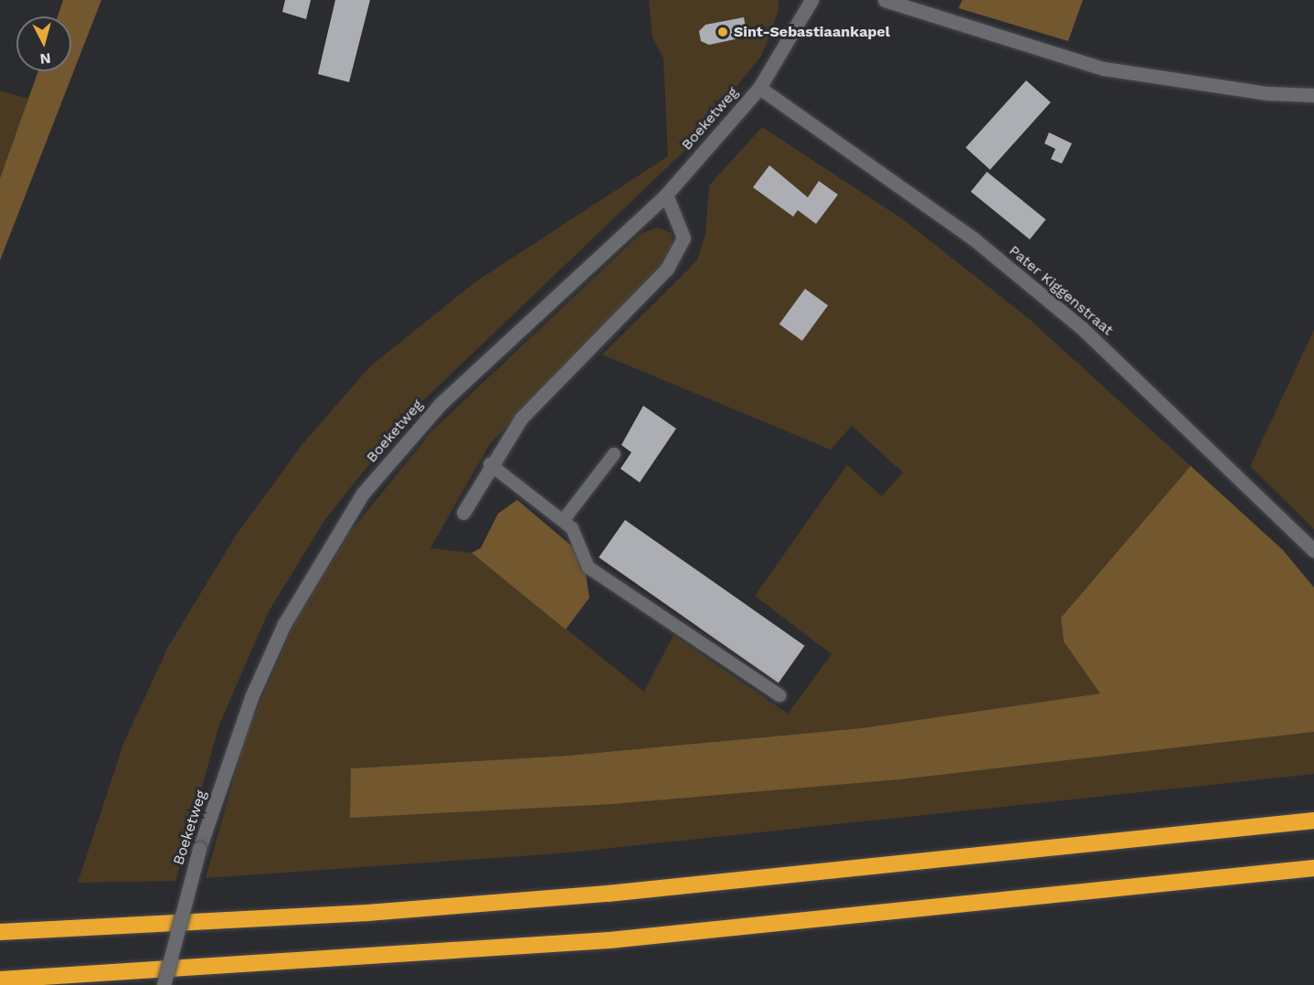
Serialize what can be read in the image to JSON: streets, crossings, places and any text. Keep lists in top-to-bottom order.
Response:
{
  "streets": {
    "street": ["Boeketweg", "Pater Kiggenstraat"]
  },
  "crossings": [
    ["Boeketweg", "Pater Kiggenstraat"]
  ],
  "places": ["Sint-Sebastiaankapel"],
  "north": "bottom"
}
